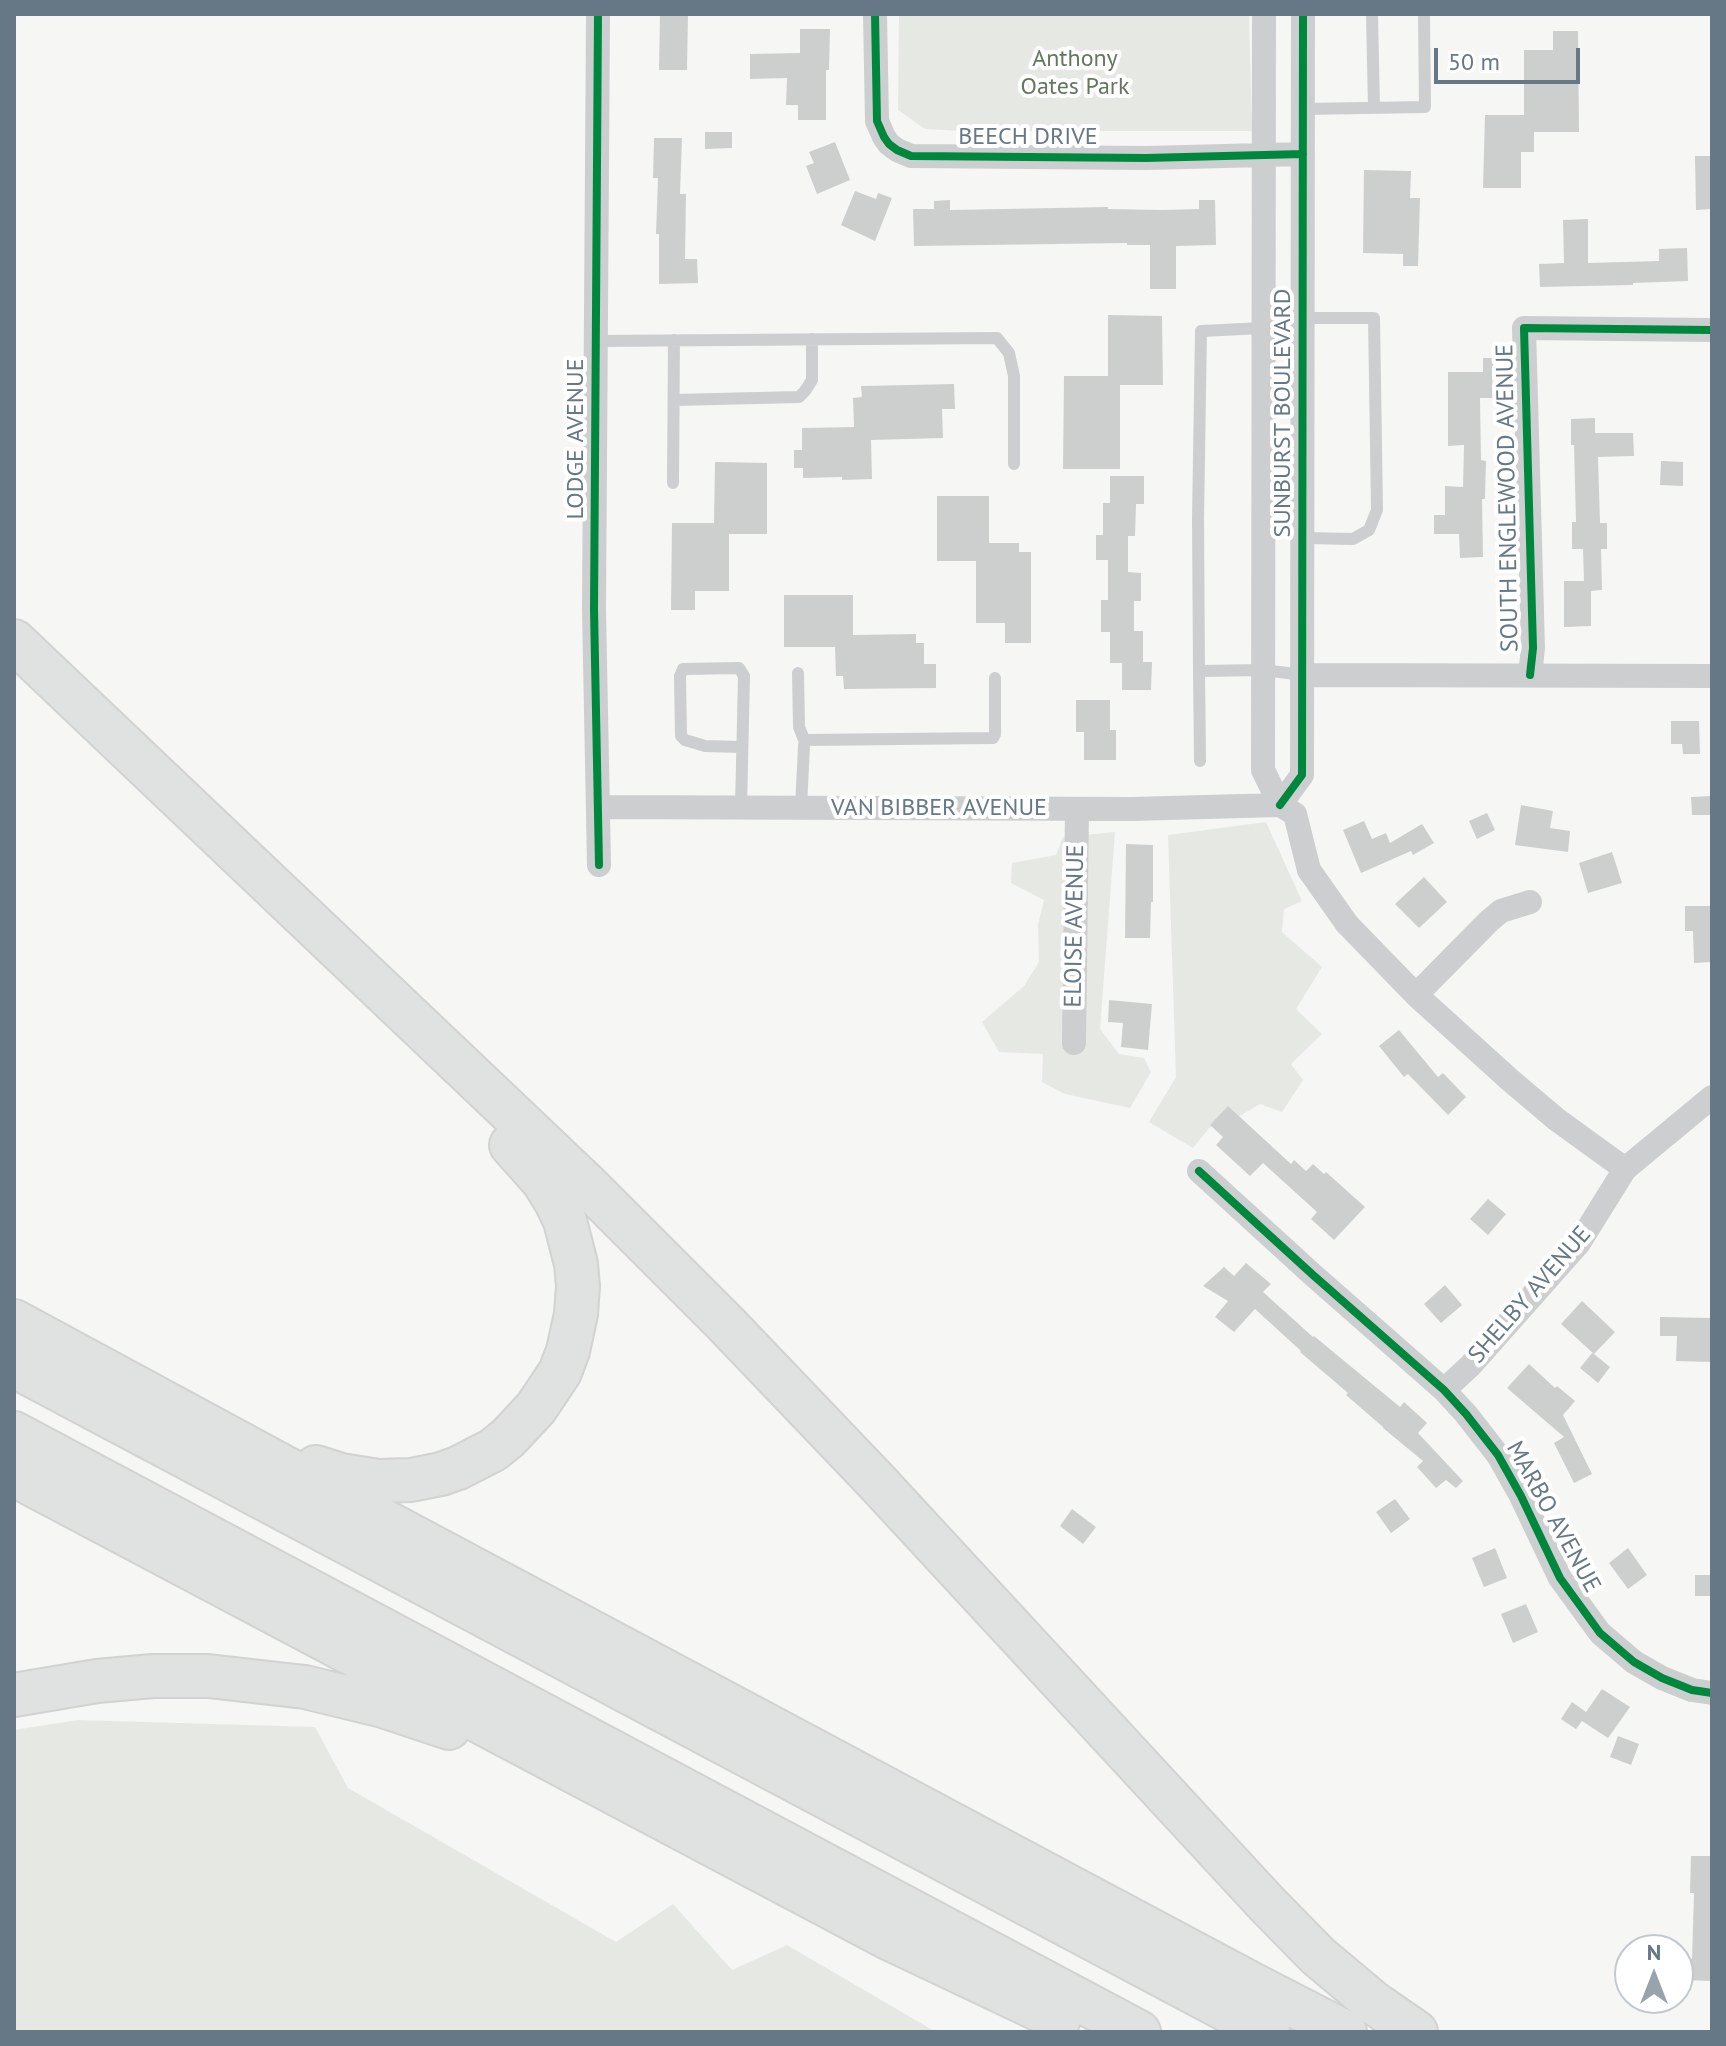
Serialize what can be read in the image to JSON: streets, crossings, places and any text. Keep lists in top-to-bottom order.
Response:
{
  "streets": {
    "street": [
      "BEECH DRIVE",
      "SUNBURST BOULEVARD",
      "LODGE AVENUE",
      "SOUTH ENGLEWOOD AVENUE",
      "VAN BIBBER AVENUE",
      "ELOISE AVENUE",
      "SHELBY AVENUE",
      "MARBO AVENUE"
    ]
  },
  "crossings": [
    ["BEECH DRIVE", "SUNBURST BOULEVARD"],
    ["SUNBURST BOULEVARD", "VAN BIBBER AVENUE"],
    ["LODGE AVENUE", "VAN BIBBER AVENUE"],
    ["VAN BIBBER AVENUE", "ELOISE AVENUE"],
    ["SHELBY AVENUE", "MARBO AVENUE"]
  ],
  "parks": ["Anthony Oates Park"],
  "scale_bar": "50 m",
  "north": "top"
}
